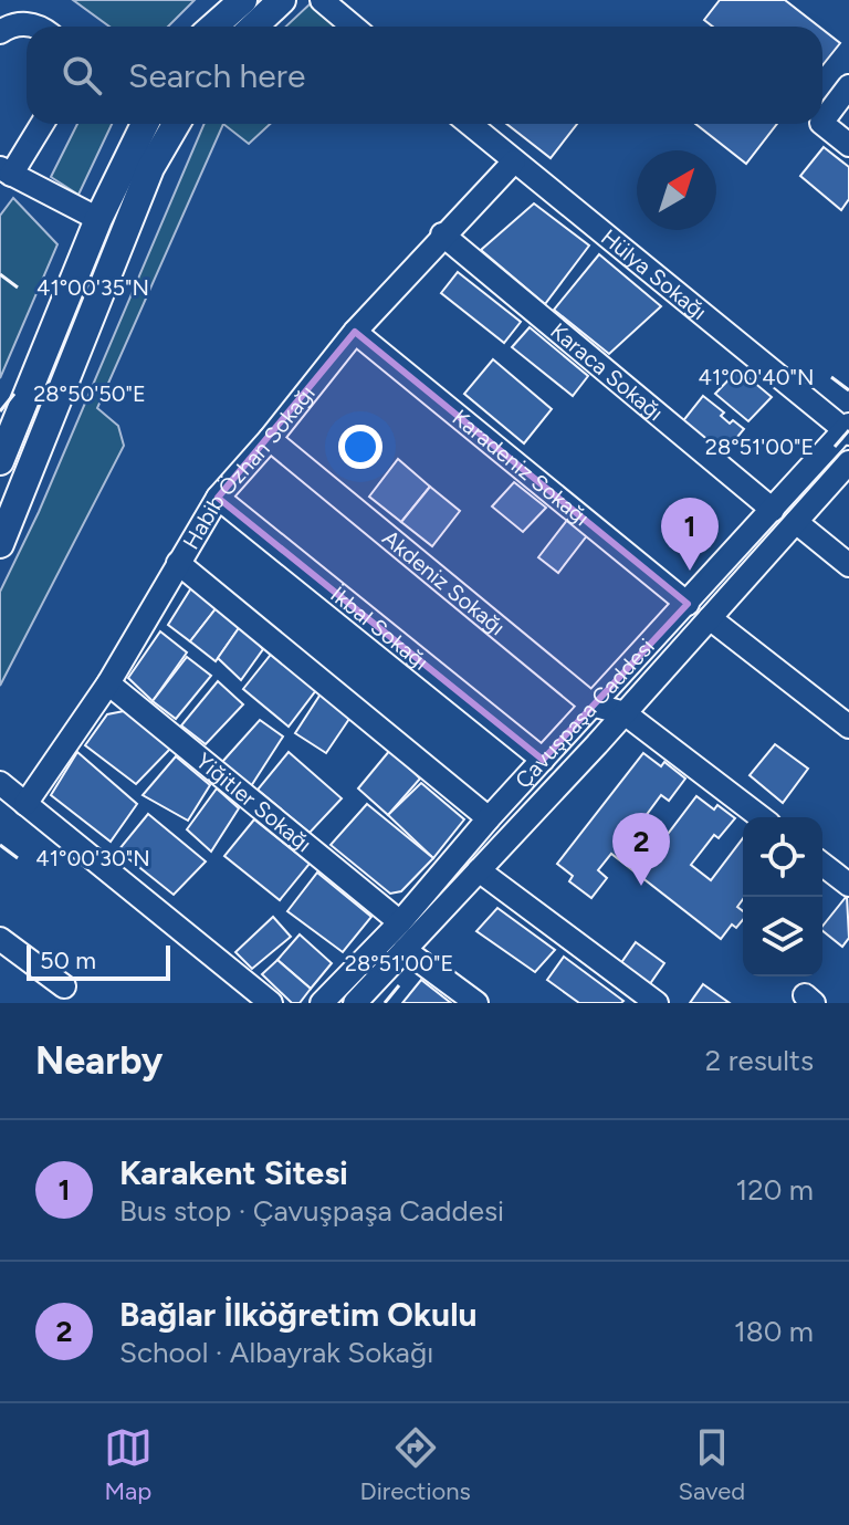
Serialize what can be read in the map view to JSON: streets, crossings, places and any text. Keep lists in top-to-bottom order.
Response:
{
  "streets": {
    "street": [
      "Hülya Sokağı",
      "Karaca Sokağı",
      "Habib Özhan Sokağı",
      "Karadeniz Sokağı",
      "Akdeniz Sokağı",
      "İkbal Sokağı",
      "Çavuşpaşa Caddesi",
      "Yiğitler Sokağı"
    ]
  },
  "crossings": [
    ["Hülya Sokağı", "Habib Özhan Sokağı"],
    ["Hülya Sokağı", "Çavuşpaşa Caddesi"],
    ["Karaca Sokağı", "Habib Özhan Sokağı"],
    ["Karaca Sokağı", "Çavuşpaşa Caddesi"],
    ["Habib Özhan Sokağı", "Karadeniz Sokağı"],
    ["Habib Özhan Sokağı", "Akdeniz Sokağı"],
    ["Habib Özhan Sokağı", "İkbal Sokağı"],
    ["Habib Özhan Sokağı", "Yiğitler Sokağı"],
    ["Karadeniz Sokağı", "Çavuşpaşa Caddesi"],
    ["Akdeniz Sokağı", "Çavuşpaşa Caddesi"],
    ["İkbal Sokağı", "Çavuşpaşa Caddesi"],
    ["Çavuşpaşa Caddesi", "Yiğitler Sokağı"]
  ],
  "scale_bar": "50 m",
  "north": "top right",
  "page": {
    "search": "Search here",
    "pins": ["1", "2"],
    "scale": "50 m",
    "heading": ["Nearby", "2 results"],
    "list": [
      {
        "mark": "1",
        "name": "Karakent Sitesi",
        "note": "Bus stop · Çavuşpaşa Caddesi",
        "value": "120 m"
      },
      {
        "mark": "2",
        "name": "Bağlar İlköğretim Okulu",
        "note": "School · Albayrak Sokağı",
        "value": "180 m"
      }
    ],
    "nav": ["Map", "Directions", "Saved"]
  },
  "coordinates": [
    "41°00'35\"N",
    "41°00'40\"N",
    "28°50'50\"E",
    "28°51'00\"E",
    "41°00'30\"N"
  ]
}
